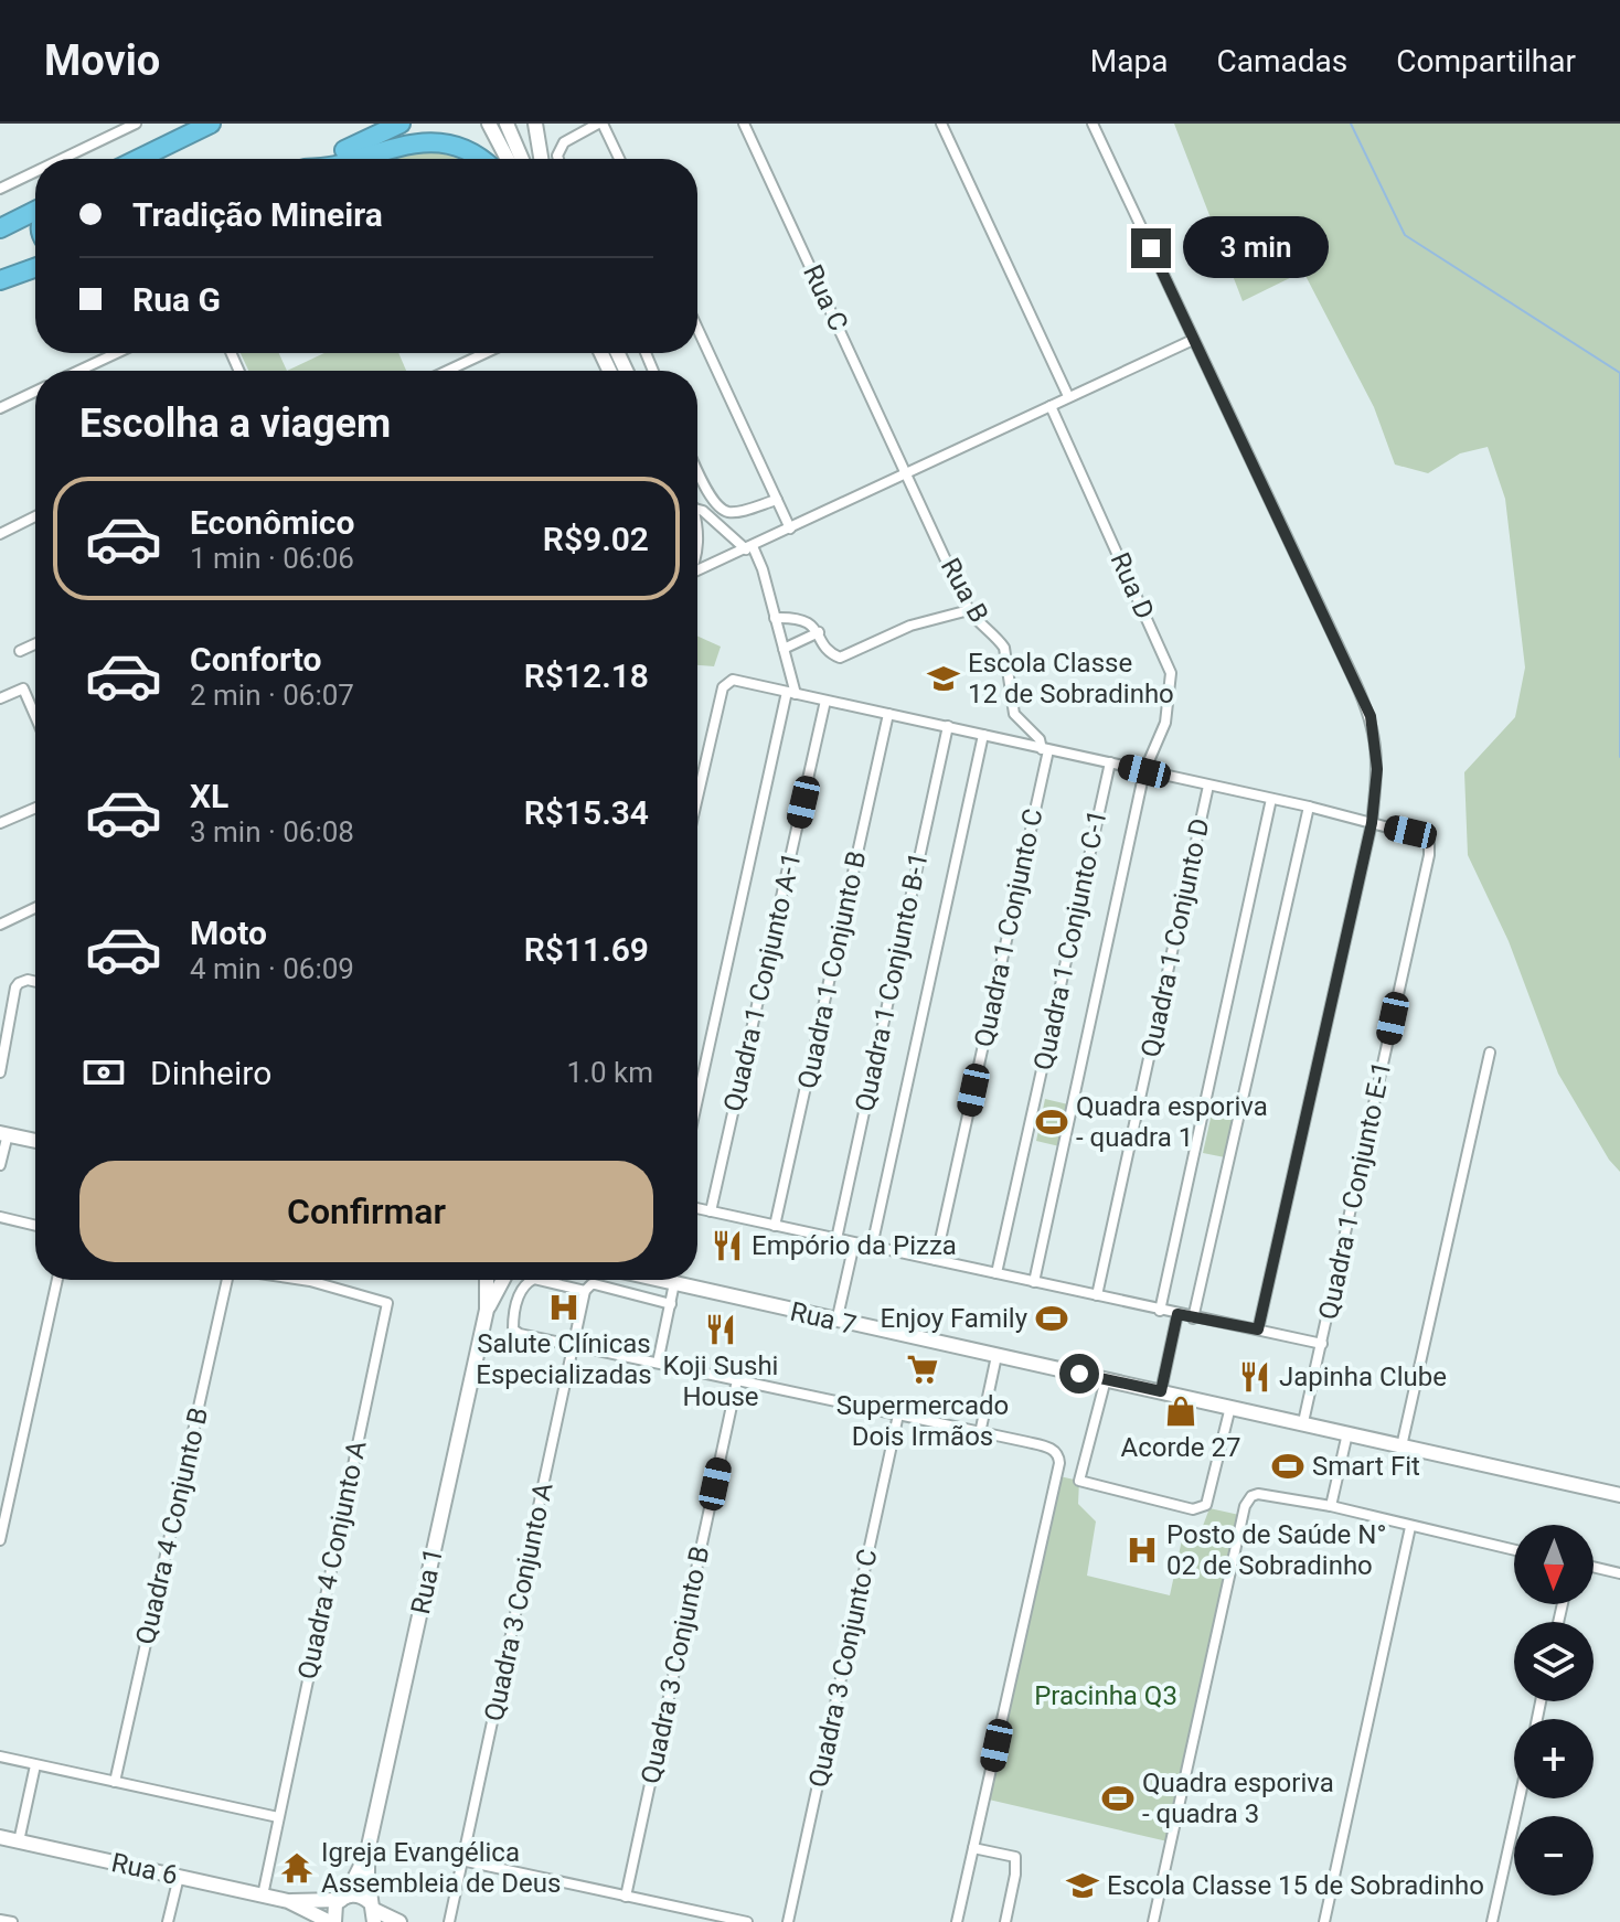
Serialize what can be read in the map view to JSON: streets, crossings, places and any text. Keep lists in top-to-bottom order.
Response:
{
  "streets": {
    "main road": ["Rua 7", "Rua 1", "Rua 6"],
    "street": [
      "Rua C",
      "Rua D",
      "Rua B",
      "Quadra 1 Conjunto C",
      "Quadra 1 Conjunto D",
      "Quadra 1 Conjunto C-1",
      "Quadra 1 Conjunto B",
      "Quadra 1 Conjunto A-1",
      "Quadra 1 Conjunto B-1",
      "Quadra 1 Conjunto E-1",
      "Quadra 4 Conjunto B",
      "Quadra 4 Conjunto A",
      "Quadra 3 Conjunto A",
      "Quadra 3 Conjunto B",
      "Quadra 3 Conjunto C"
    ]
  },
  "crossings": [
    ["Rua C", "Rua B"],
    ["Rua D", "Quadra 1 Conjunto C-1"],
    ["Rua B", "Quadra 1 Conjunto C"],
    ["Quadra 1 Conjunto E-1", "Rua 7"],
    ["Quadra 4 Conjunto A", "Rua 6"]
  ],
  "parks": ["Pracinha Q3"],
  "places": {
    "school or university": ["Escola Classe 12 de Sobradinho", "Escola Classe 15 de Sobradinho"],
    "sports": [
      "Quadra esporiva - quadra 1",
      "Enjoy Family",
      "Smart Fit",
      "Quadra esporiva - quadra 3"
    ],
    "restaurant": ["Empório da Pizza", "Koji Sushi House", "Japinha Clube"],
    "hospital": ["Salute Clínicas Especializadas", "Posto de Saúde N° 02 de Sobradinho"],
    "supermarket": ["Supermercado Dois Irmãos"],
    "shop": ["Acorde 27"],
    "temple": ["Igreja Evangélica Assembleia de Deus"]
  },
  "north": "bottom",
  "page": {
    "header": "Movio",
    "nav": ["Mapa", "Camadas", "Compartilhar"],
    "banner": ["Tradição Mineira", "Rua G"],
    "bubble": "3 min",
    "heading": "Escolha a viagem",
    "list": [
      {
        "name": "Econômico",
        "note": "1 min · 06:06",
        "value": "R$9.02"
      },
      {
        "name": "Conforto",
        "note": "2 min · 06:07",
        "value": "R$12.18"
      },
      {
        "name": "XL",
        "note": "3 min · 06:08",
        "value": "R$15.34"
      },
      {
        "name": "Moto",
        "note": "4 min · 06:09",
        "value": "R$11.69"
      }
    ],
    "pay": ["Dinheiro", "1.0 km"],
    "buttons": "Confirmar",
    "map_buttons": ["+", "−"]
  }
}
